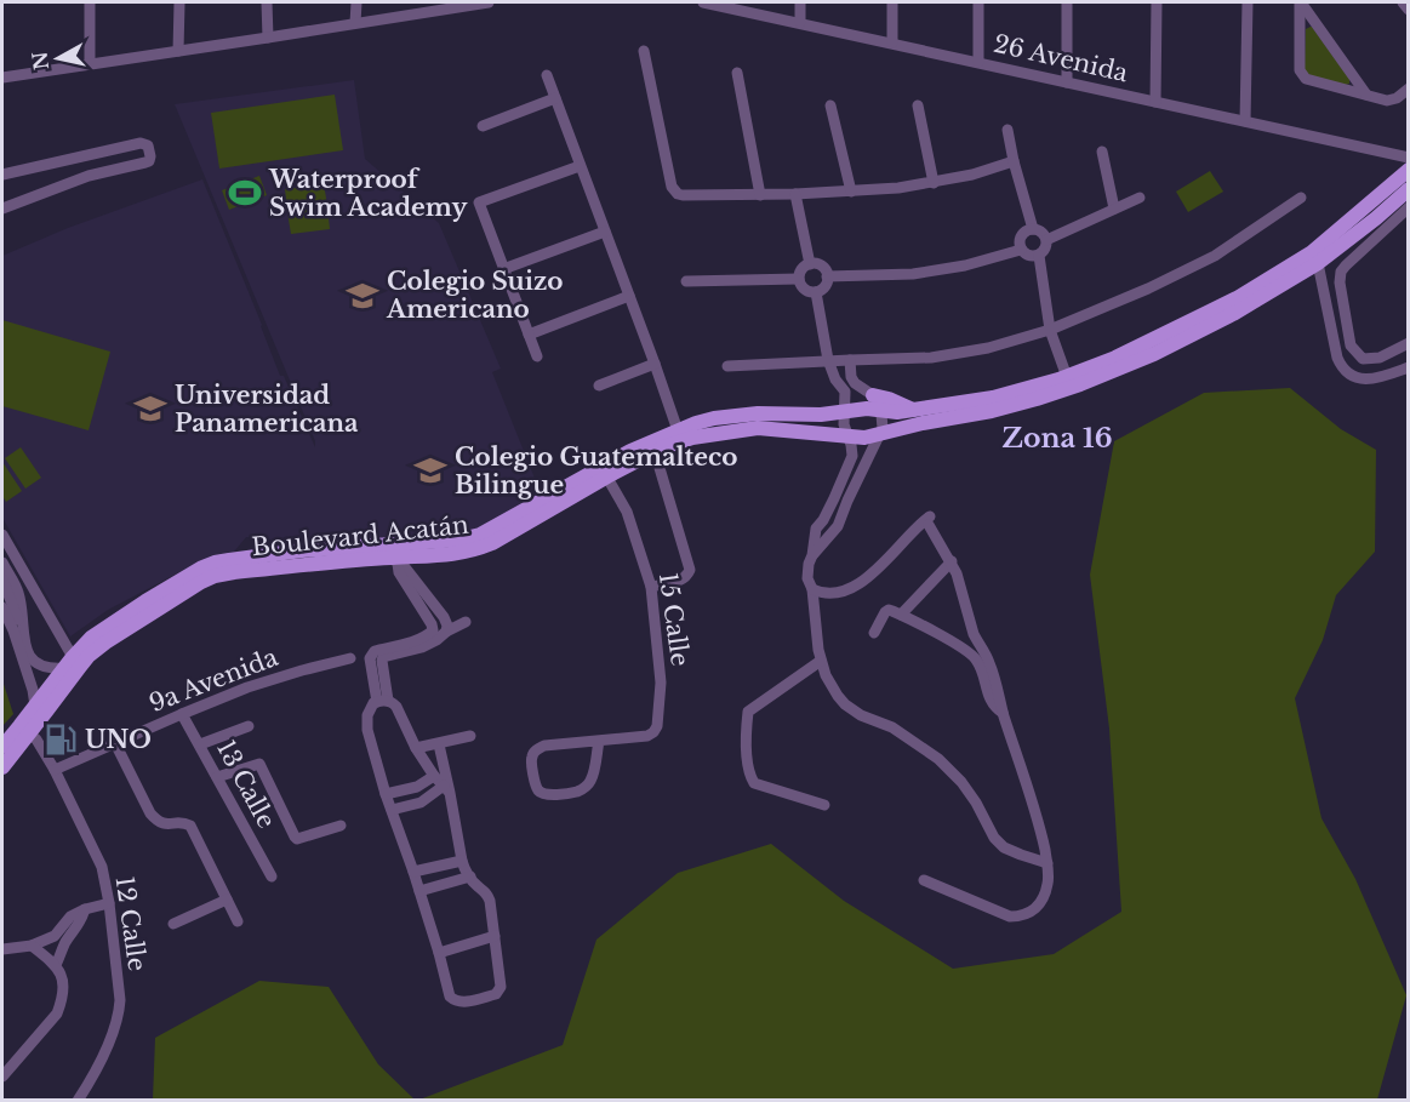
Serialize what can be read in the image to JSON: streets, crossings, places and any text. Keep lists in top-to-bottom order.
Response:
{
  "streets": {
    "main road": ["Boulevard Acatán"],
    "street": [
      "26 Avenida",
      "15 Calle",
      "9a Avenida",
      "13 Calle",
      "12 Calle"
    ]
  },
  "crossings": [
    ["Boulevard Acatán", "15 Calle"],
    ["Boulevard Acatán", "12 Calle"],
    ["9a Avenida", "13 Calle"],
    ["9a Avenida", "12 Calle"]
  ],
  "districts": ["Zona 16"],
  "places": {
    "sports": ["Waterproof Swim Academy"],
    "school or university": ["Colegio Suizo Americano", "Universidad Panamericana", "Colegio Guatemalteco Bilingue"],
    "fuel station": ["UNO"]
  },
  "north": "left"
}
